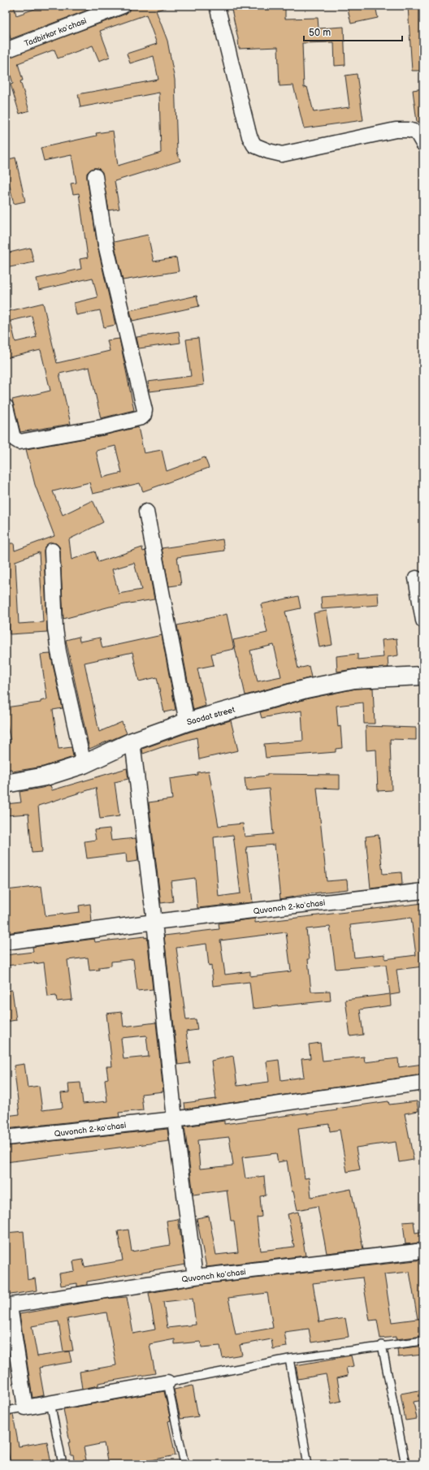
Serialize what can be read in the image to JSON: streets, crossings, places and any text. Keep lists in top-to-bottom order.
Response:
{
  "streets": {
    "street": [
      "Tadbirkor koʻchasi",
      "Saodat street",
      "Quvonch 2-koʻchasi",
      "Quvonch koʻchasi"
    ]
  },
  "scale_bar": "50 m"
}
